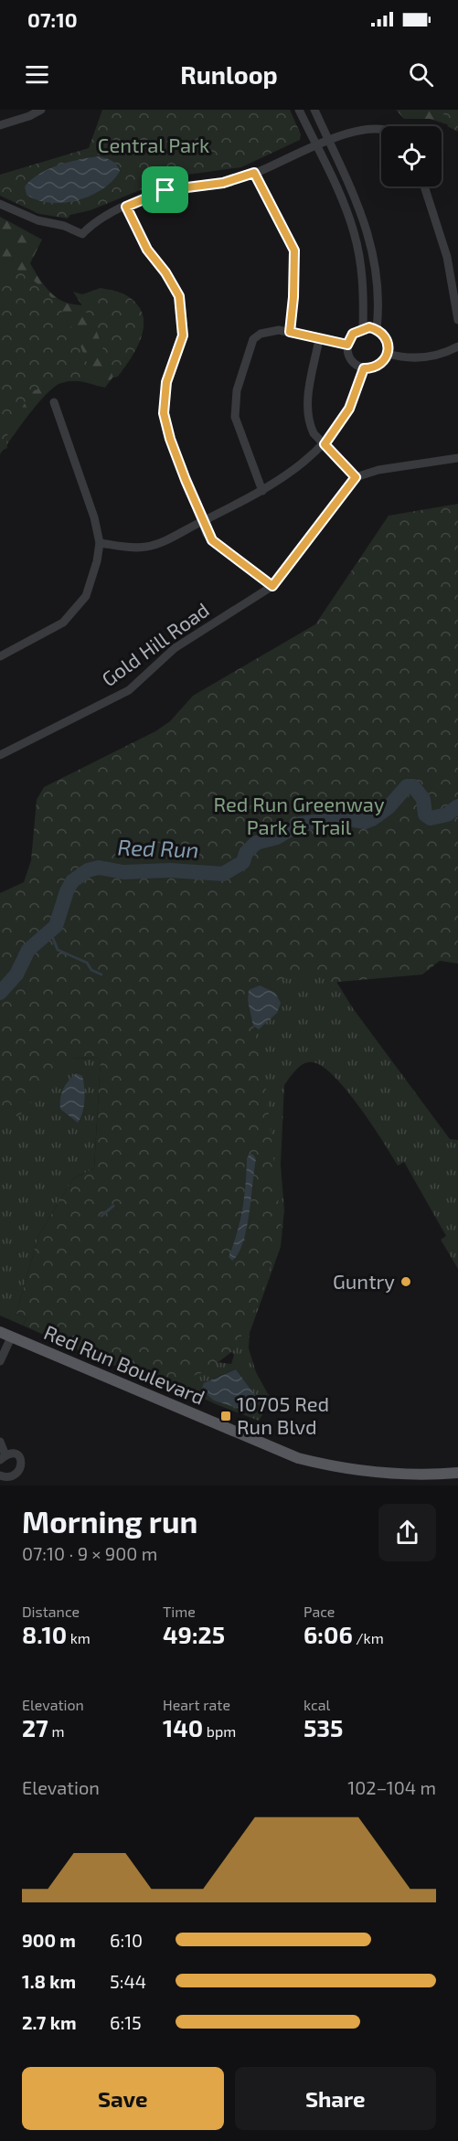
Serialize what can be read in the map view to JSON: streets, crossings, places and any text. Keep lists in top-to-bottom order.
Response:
{
  "streets": {
    "main road": ["Red Run Boulevard"],
    "street": ["Gold Hill Road"]
  },
  "water": ["Red Run"],
  "parks": ["Central Park", "Red Run Greenway Park & Trail"],
  "places": {
    "other": ["Guntry"],
    "transit": ["10705 Red Run Blvd"]
  },
  "page": {
    "status": "07:10",
    "header": "Runloop",
    "heading": ["Morning run", "07:10 · 9 × 900 m"],
    "stats": [
      ["Distance", "8.10 km"],
      ["Time", "49:25"],
      ["Pace", "6:06 /km"],
      ["Elevation", "27 m"],
      ["Heart rate", "140 bpm"],
      ["kcal", "535"]
    ],
    "chart": ["Elevation", "102–104 m"],
    "list": [
      {
        "name": "900 m",
        "note": "6:10"
      },
      {
        "name": "1.8 km",
        "note": "5:44"
      },
      {
        "name": "2.7 km",
        "note": "6:15"
      }
    ],
    "buttons": ["Save", "Share"]
  }
}
